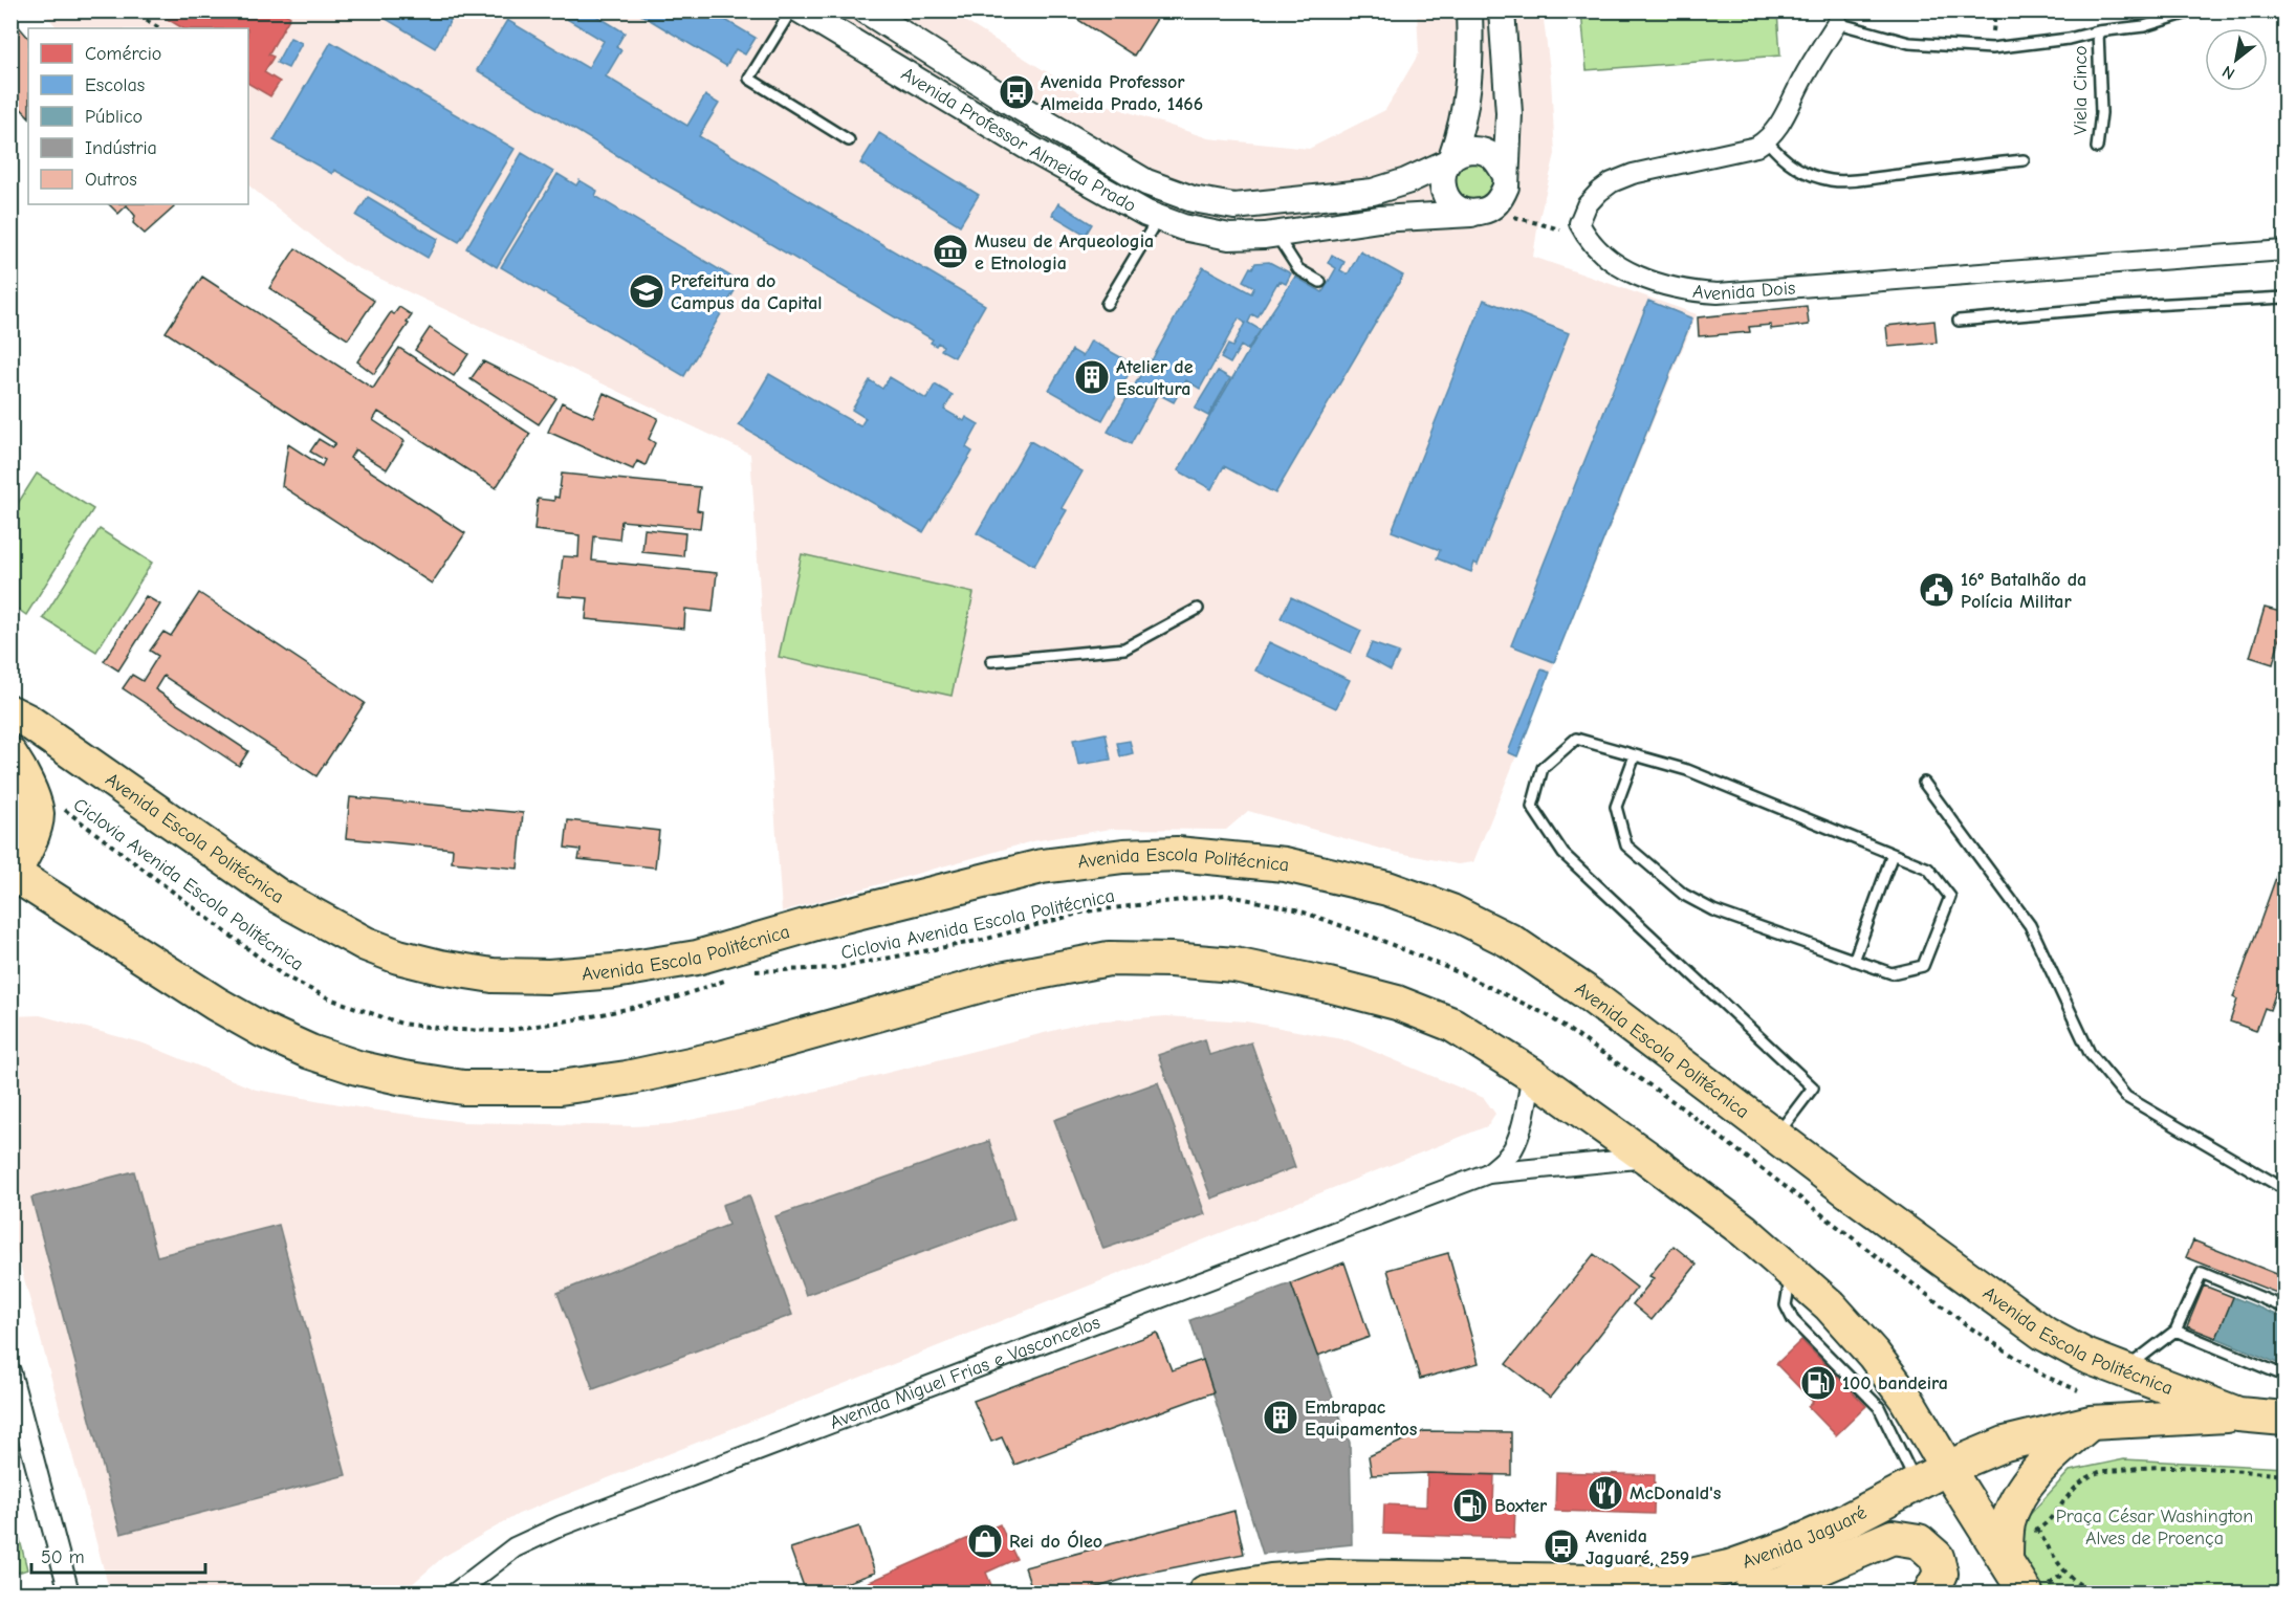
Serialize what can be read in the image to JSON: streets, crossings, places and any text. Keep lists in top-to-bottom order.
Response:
{
  "streets": {
    "highway": ["Avenida Escola Politécnica", "Avenida Jaguaré"],
    "street": ["Avenida Professor Almeida Prado", "Avenida Dois", "Avenida Miguel Frias e Vasconcelos"],
    "lane": ["Viela Cinco"],
    "path": ["Ciclovia Avenida Escola Politécnica"]
  },
  "crossings": [
    ["Avenida Escola Politécnica", "Avenida Jaguaré"]
  ],
  "parks": ["Praça César Washington Alves de Proença"],
  "places": {
    "bus stop": ["Avenida Professor Almeida Prado, 1466", "Avenida Jaguaré, 259"],
    "museum": ["Museu de Arqueologia e Etnologia"],
    "school or university": ["Prefeitura do Campus da Capital"],
    "building": ["Atelier de Escultura", "Embrapac Equipamentos"],
    "public building": ["16º Batalhão da Polícia Militar"],
    "fuel station": ["100 bandeira", "Boxter"],
    "restaurant": ["McDonald's"],
    "shop": ["Rei do Óleo"]
  },
  "legend": [
    "Comércio",
    "Escolas",
    "Público",
    "Indústria",
    "Outros"
  ],
  "scale_bar": "50 m",
  "north": "bottom left"
}
